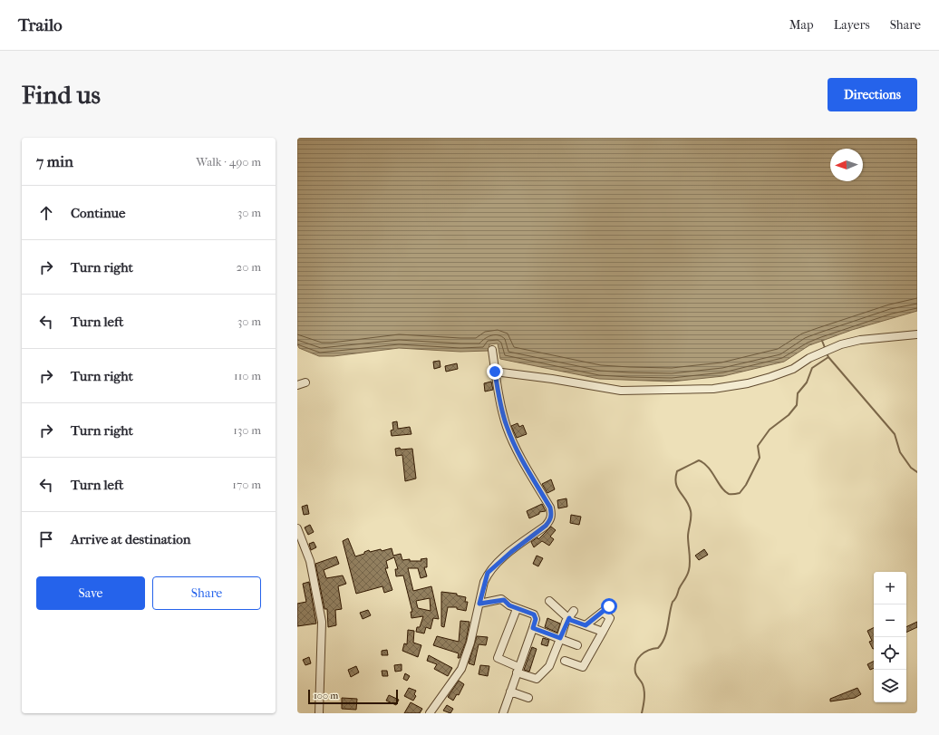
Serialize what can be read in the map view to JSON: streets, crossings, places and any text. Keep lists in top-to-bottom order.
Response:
{
  "scale_bar": "100 m",
  "north": "left",
  "page": {
    "header": "Trailo",
    "nav": ["Map", "Layers", "Share"],
    "buttons": [
      "Directions",
      ["Save", "Share"]
    ],
    "title": "Find us",
    "heading": ["7 min", "Walk · 490 m"],
    "list": [
      ["Continue", "30 m"],
      ["Turn right", "20 m"],
      ["Turn left", "30 m"],
      ["Turn right", "110 m"],
      ["Turn right", "130 m"],
      ["Turn left", "170 m"],
      "Arrive at destination"
    ],
    "map_buttons": ["+", "−"],
    "scale": "100 m"
  }
}
